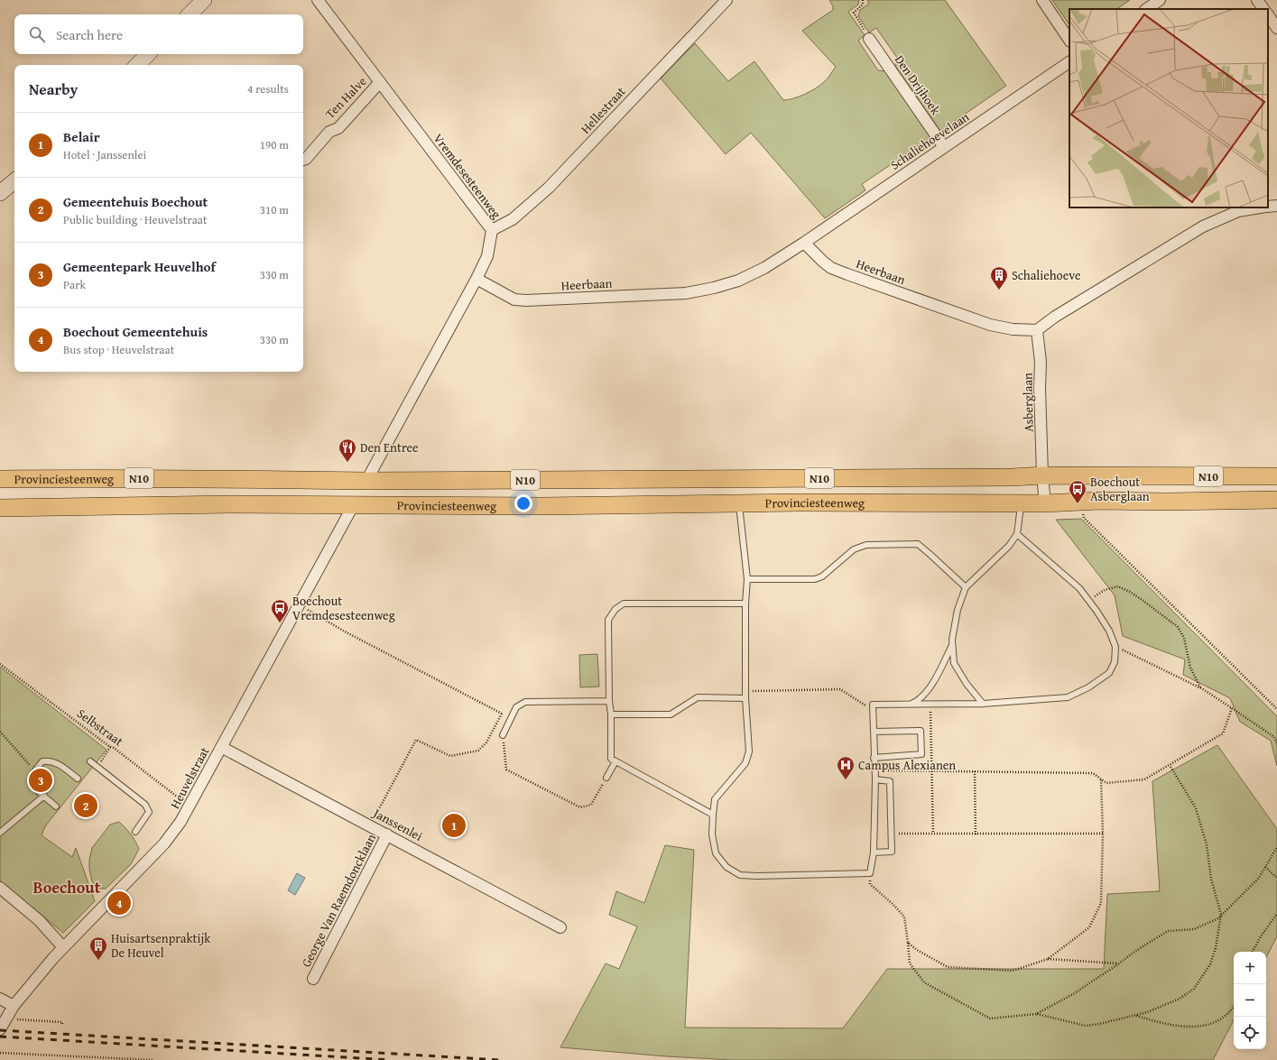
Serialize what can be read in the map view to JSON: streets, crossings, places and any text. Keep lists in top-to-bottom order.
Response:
{
  "streets": {
    "main road": ["N10", "Provinciesteenweg"],
    "street": [
      "Den Drijhoek",
      "Ten Halve",
      "Hellestraat",
      "Schaliehoevelaan",
      "Vremdesesteenweg",
      "Heerbaan",
      "Asberglaan",
      "Heuvelstraat",
      "Janssenlei",
      "George Van Raemdoncklaan"
    ],
    "path": ["Selbstraat"]
  },
  "crossings": [
    ["Den Drijhoek", "Schaliehoevelaan"],
    ["Ten Halve", "Vremdesesteenweg"],
    ["Hellestraat", "Vremdesesteenweg"],
    ["Schaliehoevelaan", "Heerbaan"],
    ["Vremdesesteenweg", "Heerbaan"],
    ["Vremdesesteenweg", "Provinciesteenweg"],
    ["Heerbaan", "Asberglaan"],
    ["Asberglaan", "Provinciesteenweg"],
    ["Provinciesteenweg", "Heuvelstraat"],
    ["Selbstraat", "Heuvelstraat"],
    ["Heuvelstraat", "Janssenlei"],
    ["Janssenlei", "George Van Raemdoncklaan"]
  ],
  "districts": ["Boechout"],
  "places": {
    "building": ["Schaliehoeve", "Huisartsenpraktijk De Heuvel"],
    "restaurant": ["Den Entree"],
    "bus stop": ["Boechout Asberglaan", "Boechout Vremdesesteenweg"],
    "hospital": ["Campus Alexianen"]
  },
  "page": {
    "search": "Search here",
    "heading": ["Nearby", "4 results"],
    "list": [
      {
        "mark": "1",
        "name": "Belair",
        "note": "Hotel · Janssenlei",
        "value": "190 m"
      },
      {
        "mark": "2",
        "name": "Gemeentehuis Boechout",
        "note": "Public building · Heuvelstraat",
        "value": "310 m"
      },
      {
        "mark": "3",
        "name": "Gemeentepark Heuvelhof",
        "note": "Park",
        "value": "330 m"
      },
      {
        "mark": "4",
        "name": "Boechout Gemeentehuis",
        "note": "Bus stop · Heuvelstraat",
        "value": "330 m"
      }
    ],
    "pins": [
      "3",
      "2",
      "1",
      "4"
    ],
    "map_buttons": ["+", "−"]
  }
}
